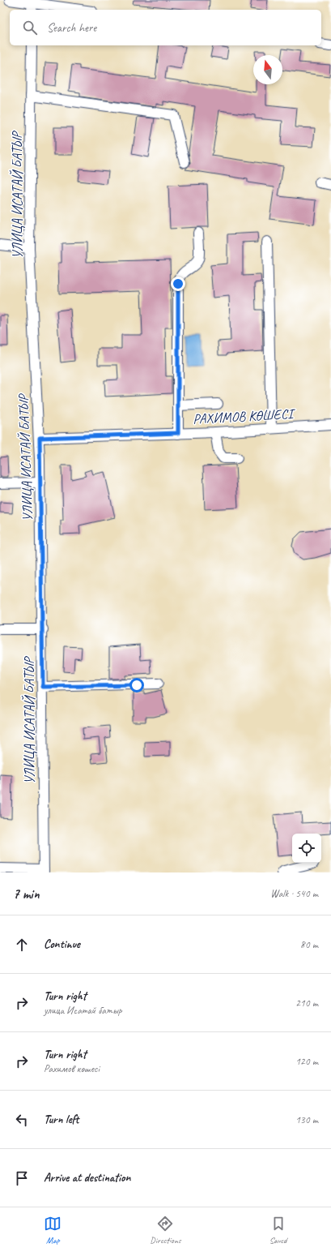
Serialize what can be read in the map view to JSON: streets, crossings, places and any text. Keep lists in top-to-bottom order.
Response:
{
  "streets": {
    "street": ["УЛИЦА ИСАТАЙ БАТЫР", "РАХИМОВ КӨШЕСІ"]
  },
  "crossings": [
    ["УЛИЦА ИСАТАЙ БАТЫР", "РАХИМОВ КӨШЕСІ"]
  ],
  "north": "top",
  "page": {
    "search": "Search here",
    "heading": ["7 min", "Walk · 540 m"],
    "list": [
      ["Continue", "80 m"],
      ["Turn right", "улица Исатай батыр", "210 m"],
      ["Turn right", "Рахимов көшесі", "120 m"],
      ["Turn left", "130 m"],
      "Arrive at destination"
    ],
    "nav": ["Map", "Directions", "Saved"]
  }
}
